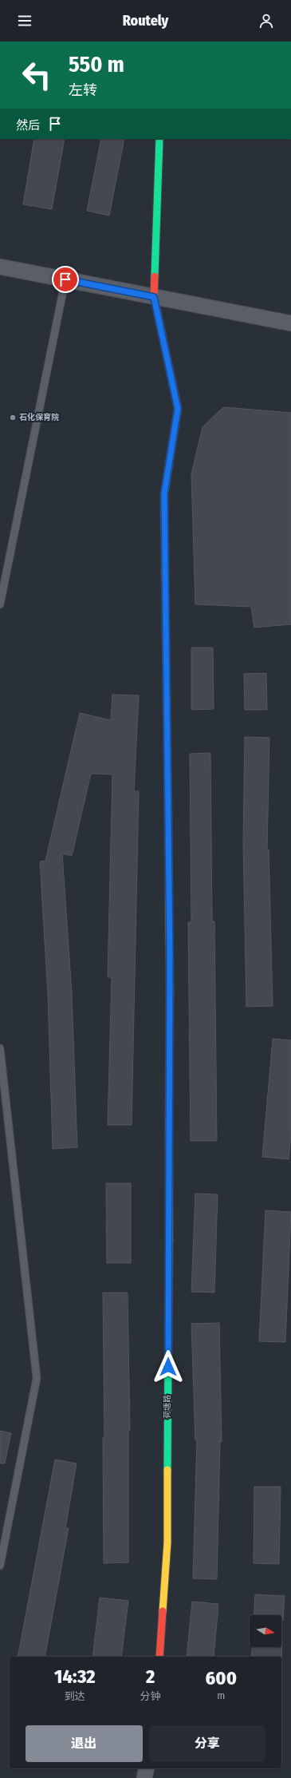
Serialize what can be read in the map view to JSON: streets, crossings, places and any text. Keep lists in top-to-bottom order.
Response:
{
  "streets": {
    "street": ["荷塘路"]
  },
  "places": ["石化保育院"],
  "north": "right",
  "page": {
    "header": "Routely",
    "turn": ["550 m", "左转"],
    "then": "然后",
    "eta": [
      "14:32",
      "到达",
      "2",
      "分钟",
      "600",
      "m"
    ],
    "buttons": ["退出", "分享"]
  }
}
